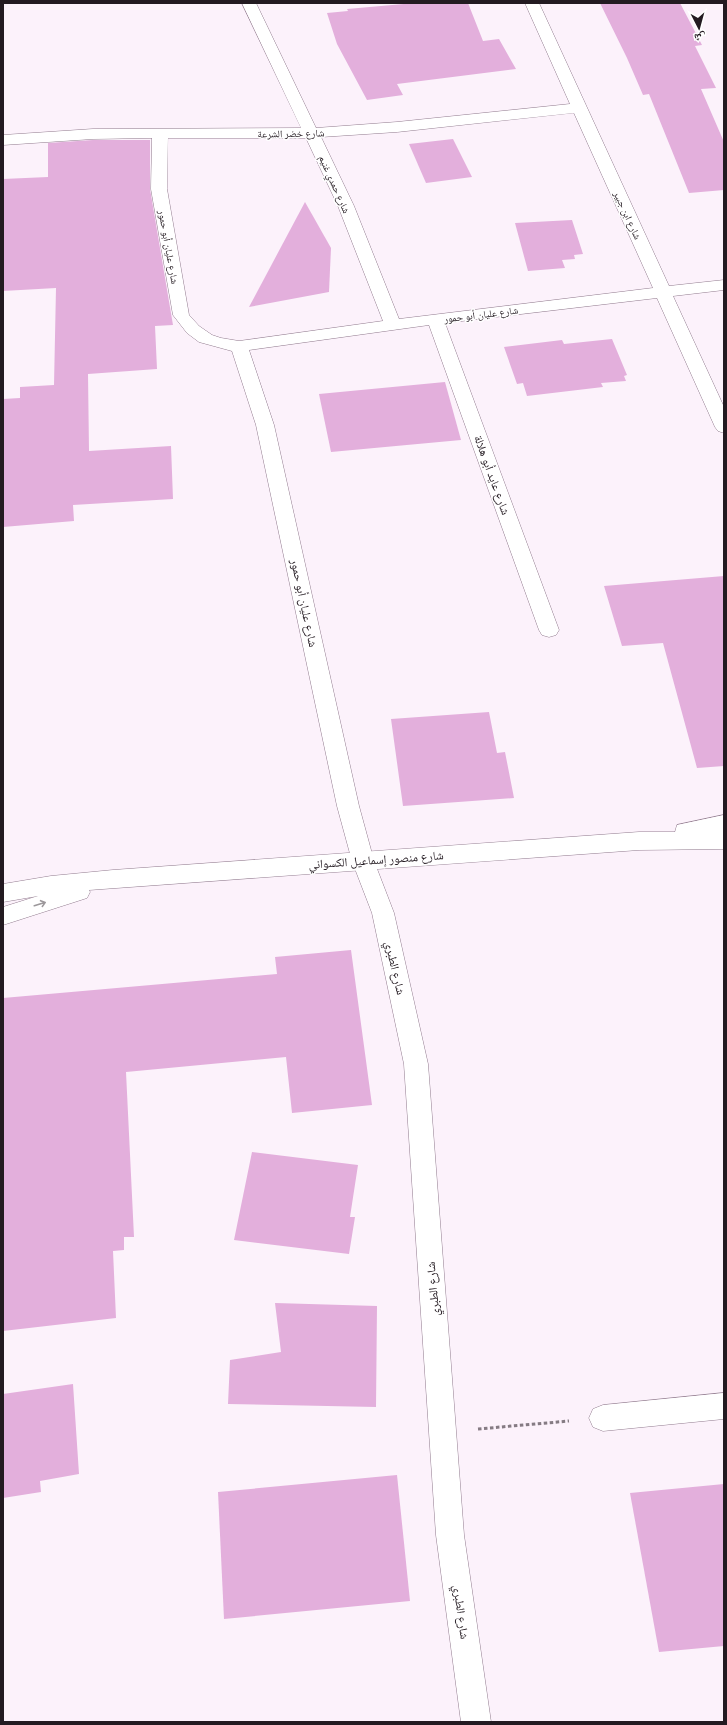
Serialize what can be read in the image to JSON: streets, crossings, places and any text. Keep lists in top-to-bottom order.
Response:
{
  "streets": {
    "street": [
      "شارع خضر الشرعة",
      "شارع حمدي غنيم",
      "شارع ابن جبير",
      "شارع عليان أبو حمور",
      "شارع عايد أبو هلالة",
      "شارع منصور إسماعيل الكسواني",
      "شارع الطبري"
    ]
  },
  "crossings": [
    ["شارع خضر الشرعة", "شارع حمدي غنيم"],
    ["شارع خضر الشرعة", "شارع ابن جبير"],
    ["شارع خضر الشرعة", "شارع عليان أبو حمور"],
    ["شارع حمدي غنيم", "شارع عليان أبو حمور"],
    ["شارع ابن جبير", "شارع عليان أبو حمور"],
    ["شارع عليان أبو حمور", "شارع عايد أبو هلالة"],
    ["شارع عليان أبو حمور", "شارع منصور إسماعيل الكسواني"],
    ["شارع عليان أبو حمور", "شارع الطبري"],
    ["شارع منصور إسماعيل الكسواني", "شارع الطبري"]
  ],
  "north": "bottom"
}
